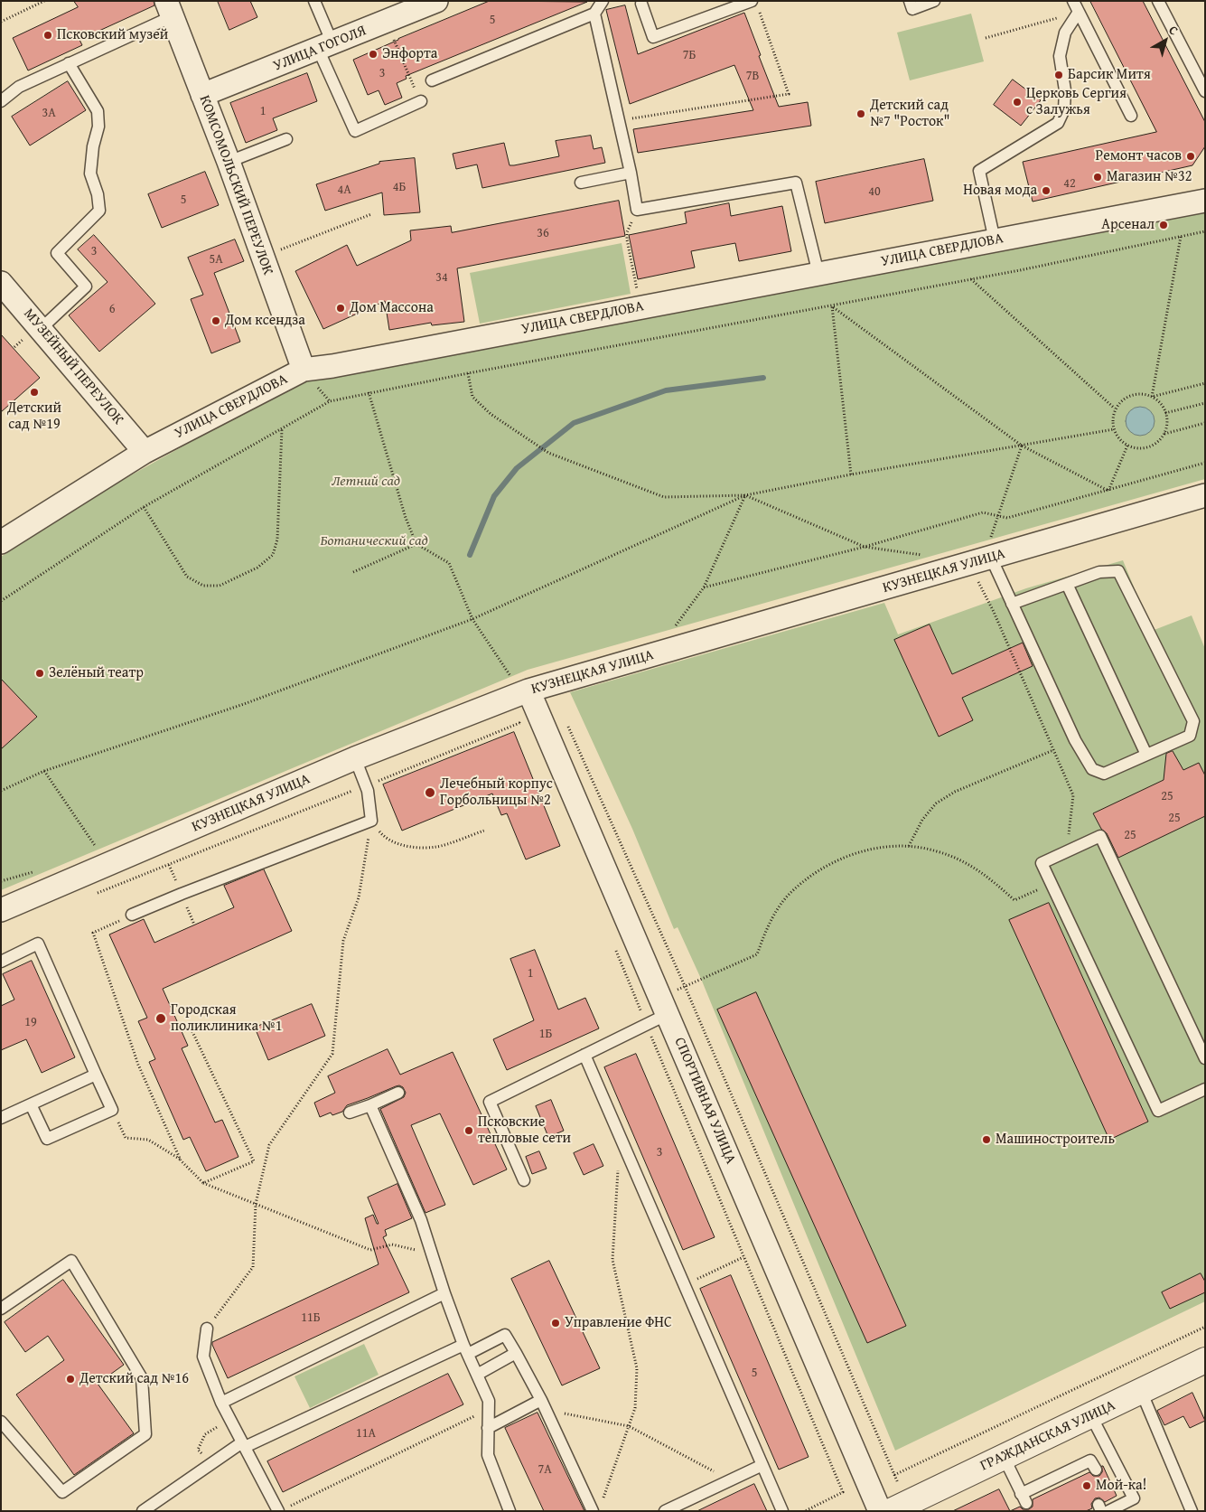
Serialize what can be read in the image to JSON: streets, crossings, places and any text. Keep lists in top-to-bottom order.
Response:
{
  "streets": {
    "street": [
      "УЛИЦА ГОГОЛЯ",
      "КОМСОМОЛЬСКИЙ ПЕРЕУЛОК",
      "УЛИЦА СВЕРДЛОВА",
      "МУЗЕЙНЫЙ ПЕРЕУЛОК",
      "КУЗНЕЦКАЯ УЛИЦА",
      "СПОРТИВНАЯ УЛИЦА",
      "ГРАЖДАНСКАЯ УЛИЦА"
    ]
  },
  "crossings": [
    ["УЛИЦА ГОГОЛЯ", "КОМСОМОЛЬСКИЙ ПЕРЕУЛОК"],
    ["КОМСОМОЛЬСКИЙ ПЕРЕУЛОК", "УЛИЦА СВЕРДЛОВА"],
    ["УЛИЦА СВЕРДЛОВА", "МУЗЕЙНЫЙ ПЕРЕУЛОК"],
    ["КУЗНЕЦКАЯ УЛИЦА", "СПОРТИВНАЯ УЛИЦА"]
  ],
  "parks": ["Летний сад", "Ботанический сад"],
  "places": [
    "Псковский музей",
    "Энфорта",
    "Барсик Митя",
    "Церковь Сергия с Залужья",
    "Детский сад №7 \"Росток\"",
    "Ремонт часов",
    "Магазин №32",
    "Новая мода",
    "Арсенал",
    "Дом Масcона",
    "Дом ксендза",
    "Детский сад №19",
    "Зелёный театр",
    "Лечебный корпус Горбольницы №2",
    "Городская поликлиника №1",
    "Псковские тепловые сети",
    "Машиностроитель",
    "Управление ФНС",
    "Детский сад №16",
    "Мой-ка!"
  ],
  "house_numbers": [
    "5",
    "7Б",
    "3",
    "7В",
    "1",
    "3А",
    "42",
    "4Б",
    "4А",
    "40",
    "5",
    "36",
    "3",
    "5А",
    "34",
    "6",
    "25",
    "25",
    "25",
    "1",
    "19",
    "1Б",
    "3",
    "11Б",
    "5",
    "11А",
    "7А"
  ],
  "north": "top right"
}
